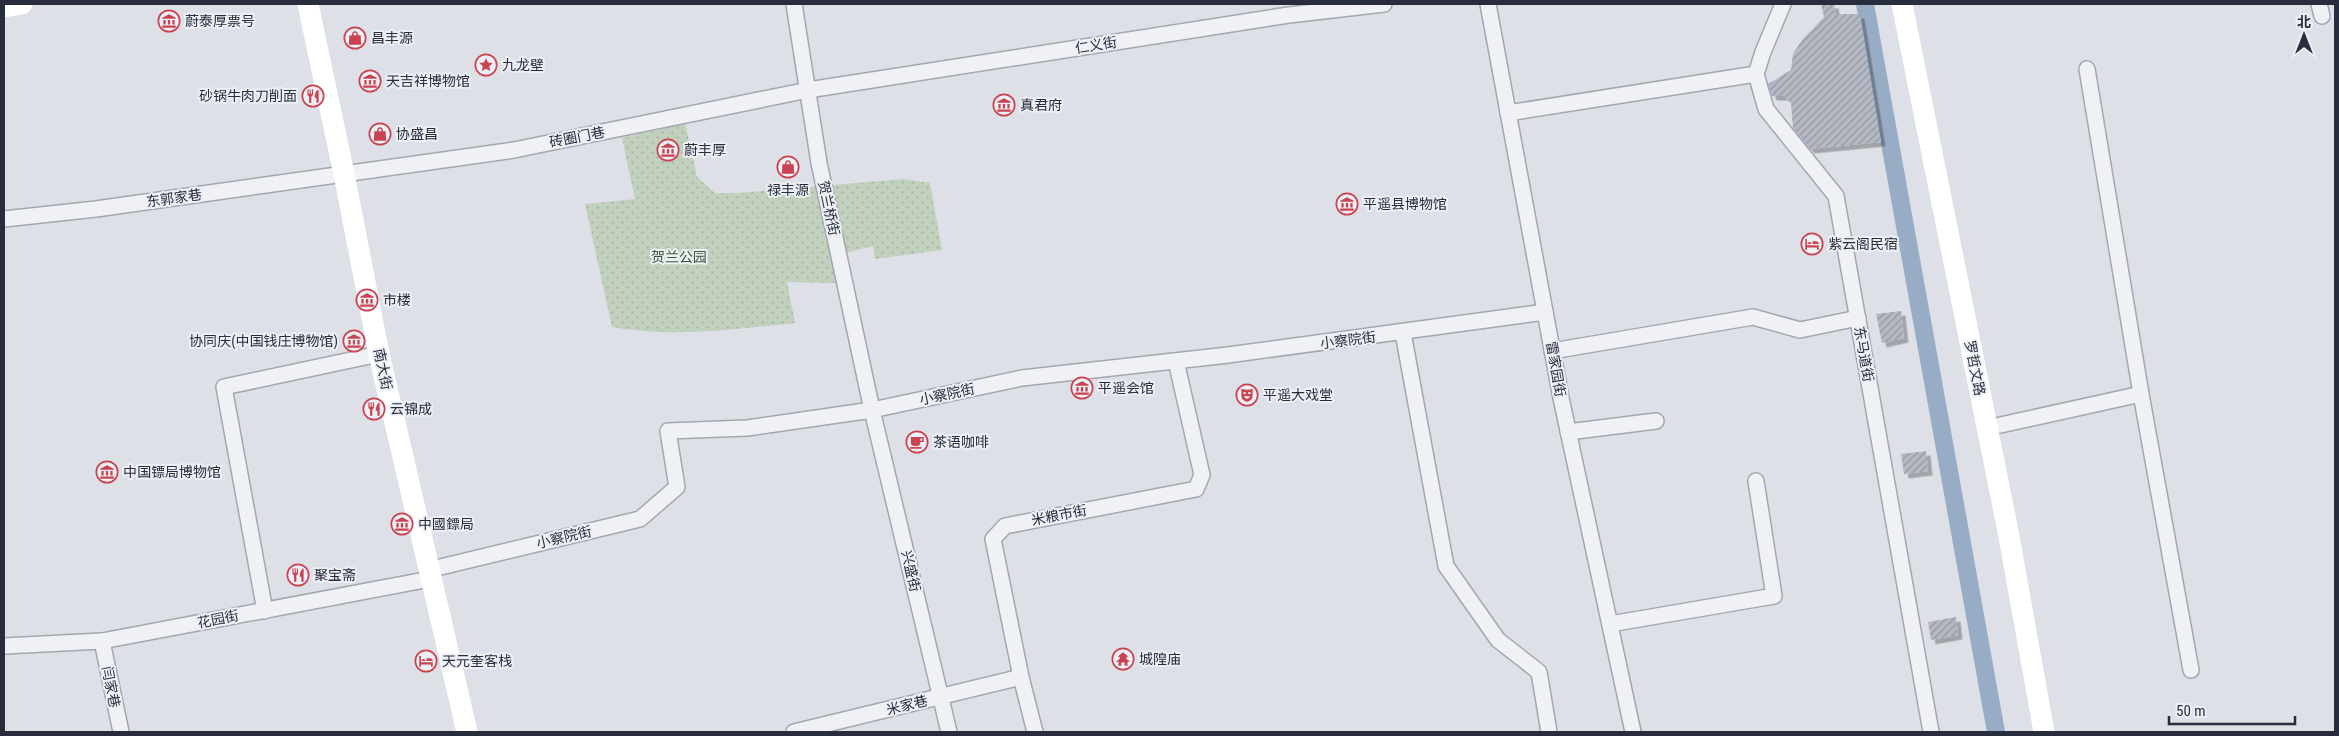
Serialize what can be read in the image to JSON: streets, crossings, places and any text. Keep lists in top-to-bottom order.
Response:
{
  "streets": {
    "street": [
      "仁义街",
      "砖圈门巷",
      "东郭家巷",
      "贺兰桥街",
      "小察院街",
      "东马道街",
      "罗哲文路",
      "南大街",
      "雷家园街",
      "米粮市街",
      "兴盛街",
      "花园街",
      "闫家巷",
      "米家巷"
    ]
  },
  "crossings": [
    ["仁义街", "砖圈门巷"],
    ["仁义街", "贺兰桥街"],
    ["砖圈门巷", "东郭家巷"],
    ["砖圈门巷", "贺兰桥街"],
    ["砖圈门巷", "南大街"],
    ["东郭家巷", "南大街"],
    ["贺兰桥街", "小察院街"],
    ["贺兰桥街", "兴盛街"],
    ["小察院街", "南大街"],
    ["小察院街", "雷家园街"],
    ["小察院街", "米粮市街"],
    ["小察院街", "兴盛街"],
    ["小察院街", "花园街"],
    ["南大街", "花园街"],
    ["米粮市街", "米家巷"],
    ["兴盛街", "米家巷"],
    ["花园街", "闫家巷"]
  ],
  "parks": ["贺兰公园"],
  "places": {
    "museum": [
      "蔚泰厚票号",
      "天吉祥博物馆",
      "真君府",
      "蔚丰厚",
      "平遥县博物馆",
      "市楼",
      "协同庆(中国钱庄博物馆)",
      "平遥会馆",
      "中国镖局博物馆",
      "中國鏢局"
    ],
    "shop": ["昌丰源", "协盛昌", "禄丰源"],
    "place": ["九龙壁"],
    "restaurant": ["砂锅牛肉刀削面", "云锦成", "聚宝斋"],
    "hotel": ["紫云阁民宿", "天元奎客栈"],
    "theatre": ["平遥大戏堂"],
    "cafe": ["茶语咖啡"],
    "temple": ["城隍庙"]
  },
  "scale_bar": "50 m",
  "north": "top"
}
